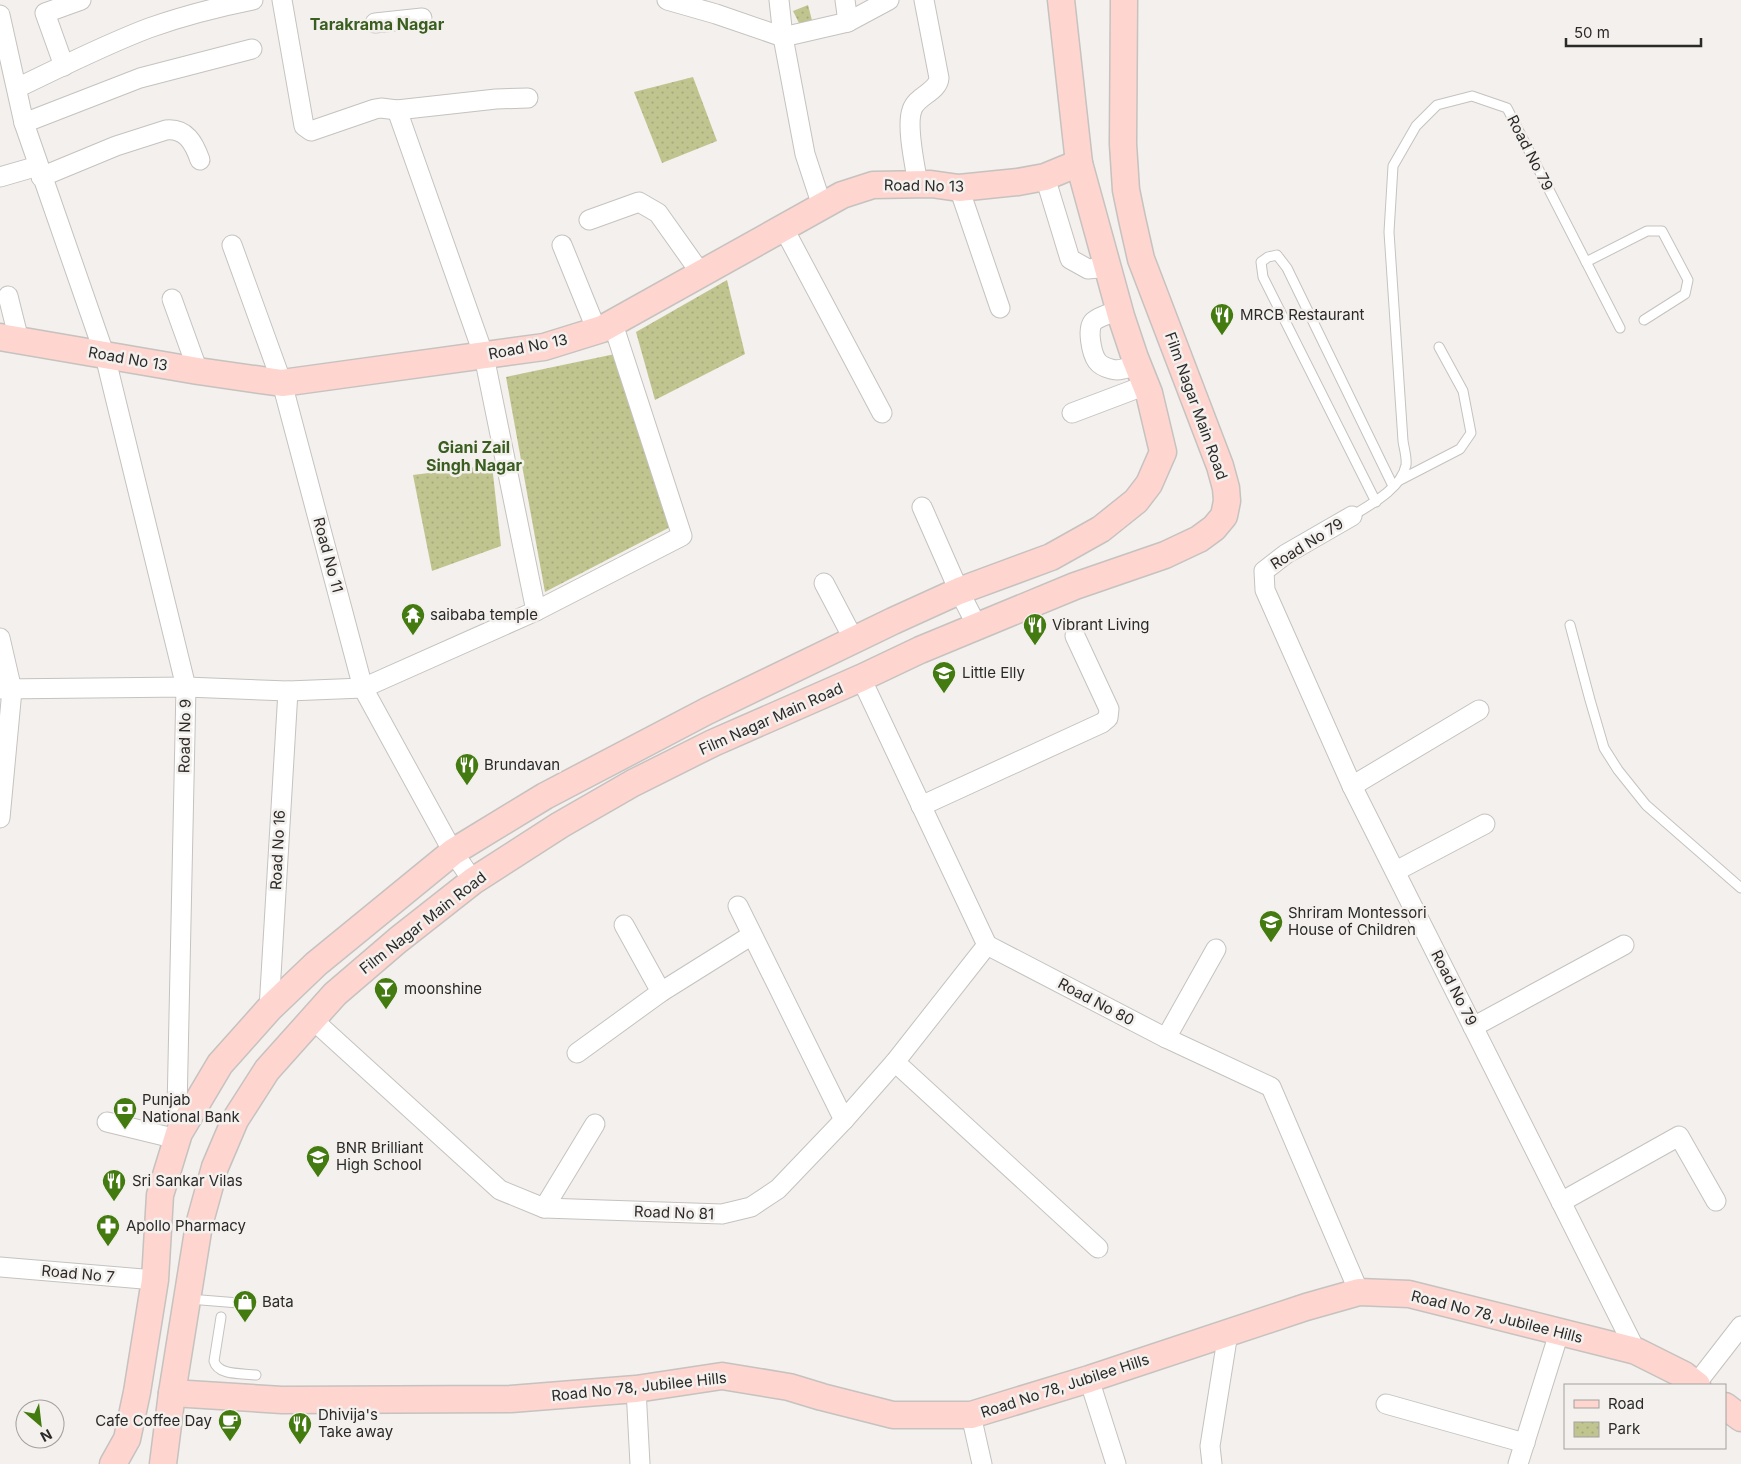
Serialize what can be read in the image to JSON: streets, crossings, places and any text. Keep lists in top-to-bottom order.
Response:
{
  "streets": {
    "main road": ["Road No 13", "Film Nagar Main Road", "Road No 78, Jubilee Hills"],
    "street": [
      "Road No 79",
      "Road No 11",
      "Road No 9",
      "Road No 16",
      "Road No 80",
      "Road No 81",
      "Road No 7"
    ]
  },
  "crossings": [
    ["Road No 79", "Road No 78, Jubilee Hills"],
    ["Road No 13", "Road No 11"],
    ["Road No 13", "Road No 9"],
    ["Film Nagar Main Road", "Road No 11"],
    ["Film Nagar Main Road", "Road No 81"],
    ["Film Nagar Main Road", "Road No 78, Jubilee Hills"],
    ["Road No 80", "Road No 81"],
    ["Road No 80", "Road No 78, Jubilee Hills"]
  ],
  "districts": ["Tarakrama Nagar", "Giani Zail Singh Nagar"],
  "places": {
    "restaurant": [
      "MRCB Restaurant",
      "Vibrant Living",
      "Brundavan",
      "Sri Sankar Vilas",
      "Dhivija's Take away"
    ],
    "temple": ["saibaba temple"],
    "school or university": ["Little Elly", "Shriram Montessori House of Children", "BNR Brilliant High School"],
    "bar": ["moonshine"],
    "bank": ["Punjab National Bank"],
    "pharmacy": ["Apollo Pharmacy"],
    "shop": ["Bata"],
    "cafe": ["Cafe Coffee Day"]
  },
  "legend": ["Road", "Park"],
  "scale_bar": "50 m",
  "north": "bottom right"
}
